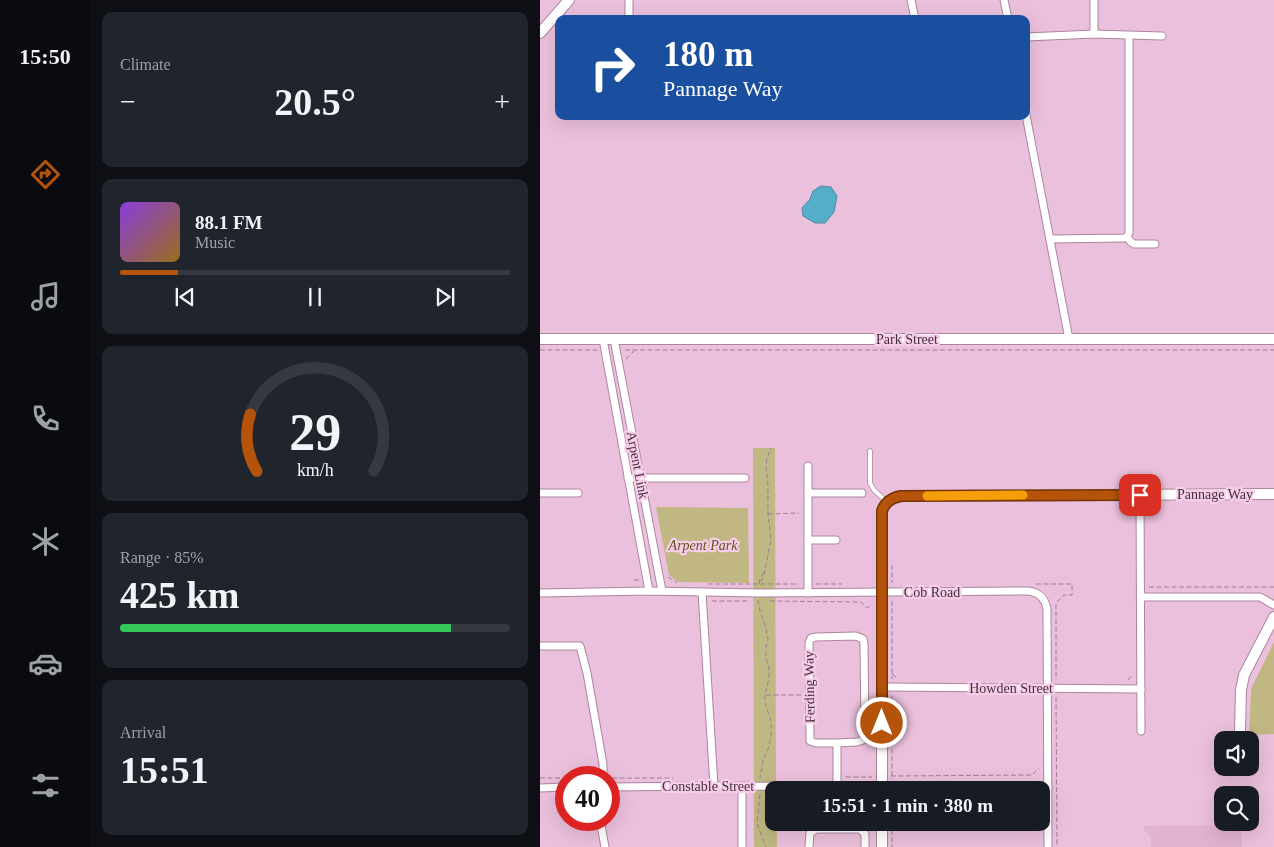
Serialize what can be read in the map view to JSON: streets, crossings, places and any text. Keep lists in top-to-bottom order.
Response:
{
  "streets": {
    "street": [
      "Park Street",
      "Arpent Link",
      "Pannage Way",
      "Cob Road",
      "Ferding Way",
      "Howden Street",
      "Constable Street"
    ]
  },
  "crossings": [
    ["Park Street", "Arpent Link"],
    ["Arpent Link", "Cob Road"],
    ["Cob Road", "Howden Street"]
  ],
  "parks": ["Arpent Park"],
  "page": {
    "tabs": "15:50",
    "tile": [
      "Climate",
      ["Range · 85%", "425 km"],
      ["Arrival", "15:51"]
    ],
    "turn": ["180 m", "Pannage Way"],
    "heat": ["−", "20.5°", "+"],
    "song": ["88.1 FM", "Music"],
    "limit": "40",
    "trip": "15:51 · 1 min · 380 m",
    "gauge": ["29", "km/h"]
  }
}
